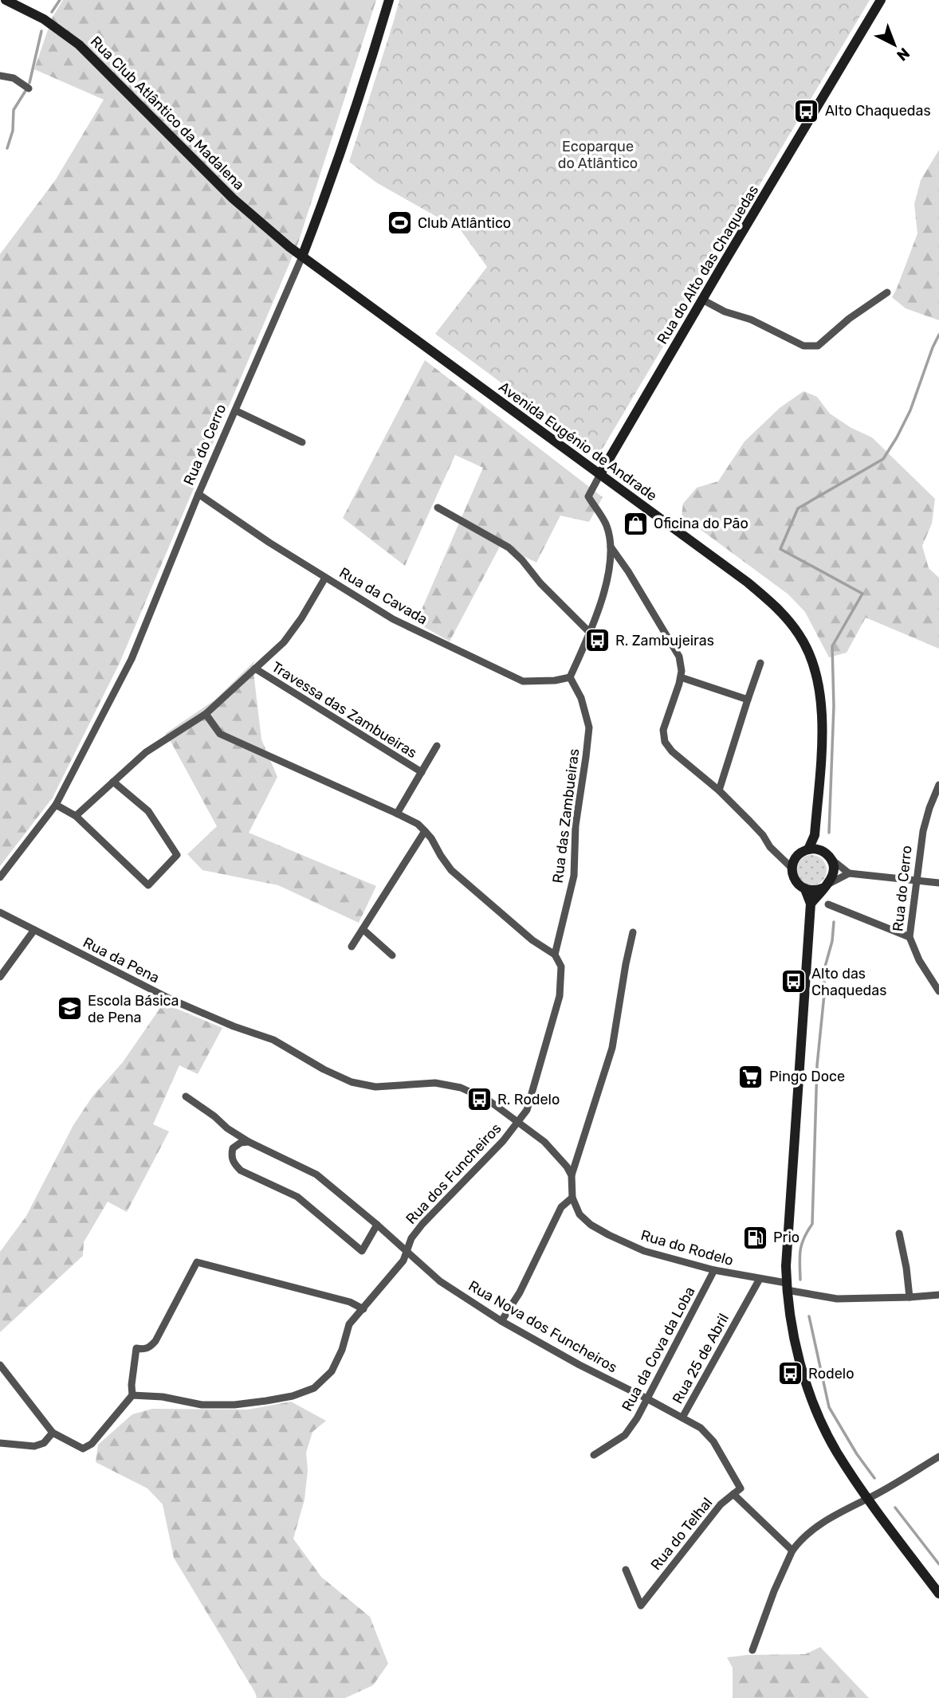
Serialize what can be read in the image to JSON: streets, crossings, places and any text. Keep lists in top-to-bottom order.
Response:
{
  "streets": {
    "main road": [
      "Rua Club Atlântico da Madalena",
      "Rua do Alto das Chaquedas",
      "Avenida Eugénio de Andrade",
      "Rua do Cerro"
    ],
    "street": [
      "Rua da Cavada",
      "Travessa das Zambueiras",
      "Rua das Zambueiras",
      "Rua da Pena",
      "Rua dos Funcheiros",
      "Rua do Rodelo",
      "Rua Nova dos Funcheiros",
      "Rua da Cova da Loba",
      "Rua 25 de Abril",
      "Rua do Telhal"
    ]
  },
  "crossings": [
    ["Rua Club Atlântico da Madalena", "Avenida Eugénio de Andrade"],
    ["Rua Club Atlântico da Madalena", "Rua do Cerro"],
    ["Rua do Alto das Chaquedas", "Avenida Eugénio de Andrade"],
    ["Avenida Eugénio de Andrade", "Rua do Cerro"],
    ["Rua do Cerro", "Rua da Cavada"],
    ["Rua da Cavada", "Rua das Zambueiras"],
    ["Rua das Zambueiras", "Rua da Pena"],
    ["Rua das Zambueiras", "Rua dos Funcheiros"],
    ["Rua da Pena", "Rua dos Funcheiros"],
    ["Rua dos Funcheiros", "Rua Nova dos Funcheiros"],
    ["Rua do Rodelo", "Rua da Cova da Loba"],
    ["Rua do Rodelo", "Rua 25 de Abril"],
    ["Rua Nova dos Funcheiros", "Rua da Cova da Loba"],
    ["Rua Nova dos Funcheiros", "Rua 25 de Abril"],
    ["Rua da Cova da Loba", "Rua 25 de Abril"]
  ],
  "parks": ["Ecoparque do Atlântico"],
  "places": {
    "bus stop": [
      "Alto Chaquedas",
      "R. Zambujeiras",
      "Alto das Chaquedas",
      "R. Rodelo",
      "Rodelo"
    ],
    "sports": ["Club Atlântico"],
    "shop": ["Oficina do Pão"],
    "school or university": ["Escola Básica de Pena"],
    "supermarket": ["Pingo Doce"],
    "fuel station": ["Prio"]
  },
  "north": "bottom right"
}
